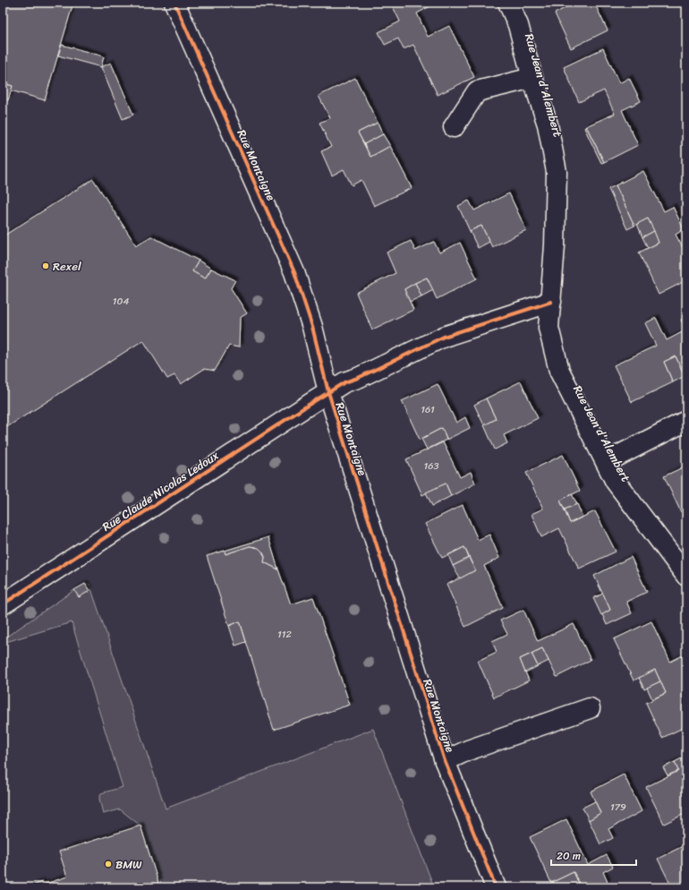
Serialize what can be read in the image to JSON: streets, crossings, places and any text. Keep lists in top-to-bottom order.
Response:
{
  "streets": {
    "street": ["Rue Jean d'Alembert", "Rue Montaigne", "Rue Claude Nicolas Ledoux"]
  },
  "crossings": [
    ["Rue Montaigne", "Rue Claude Nicolas Ledoux"]
  ],
  "places": ["Rexel", "BMW"],
  "house_numbers": [
    "104",
    "161",
    "163",
    "112",
    "179"
  ],
  "scale_bar": "20 m"
}
